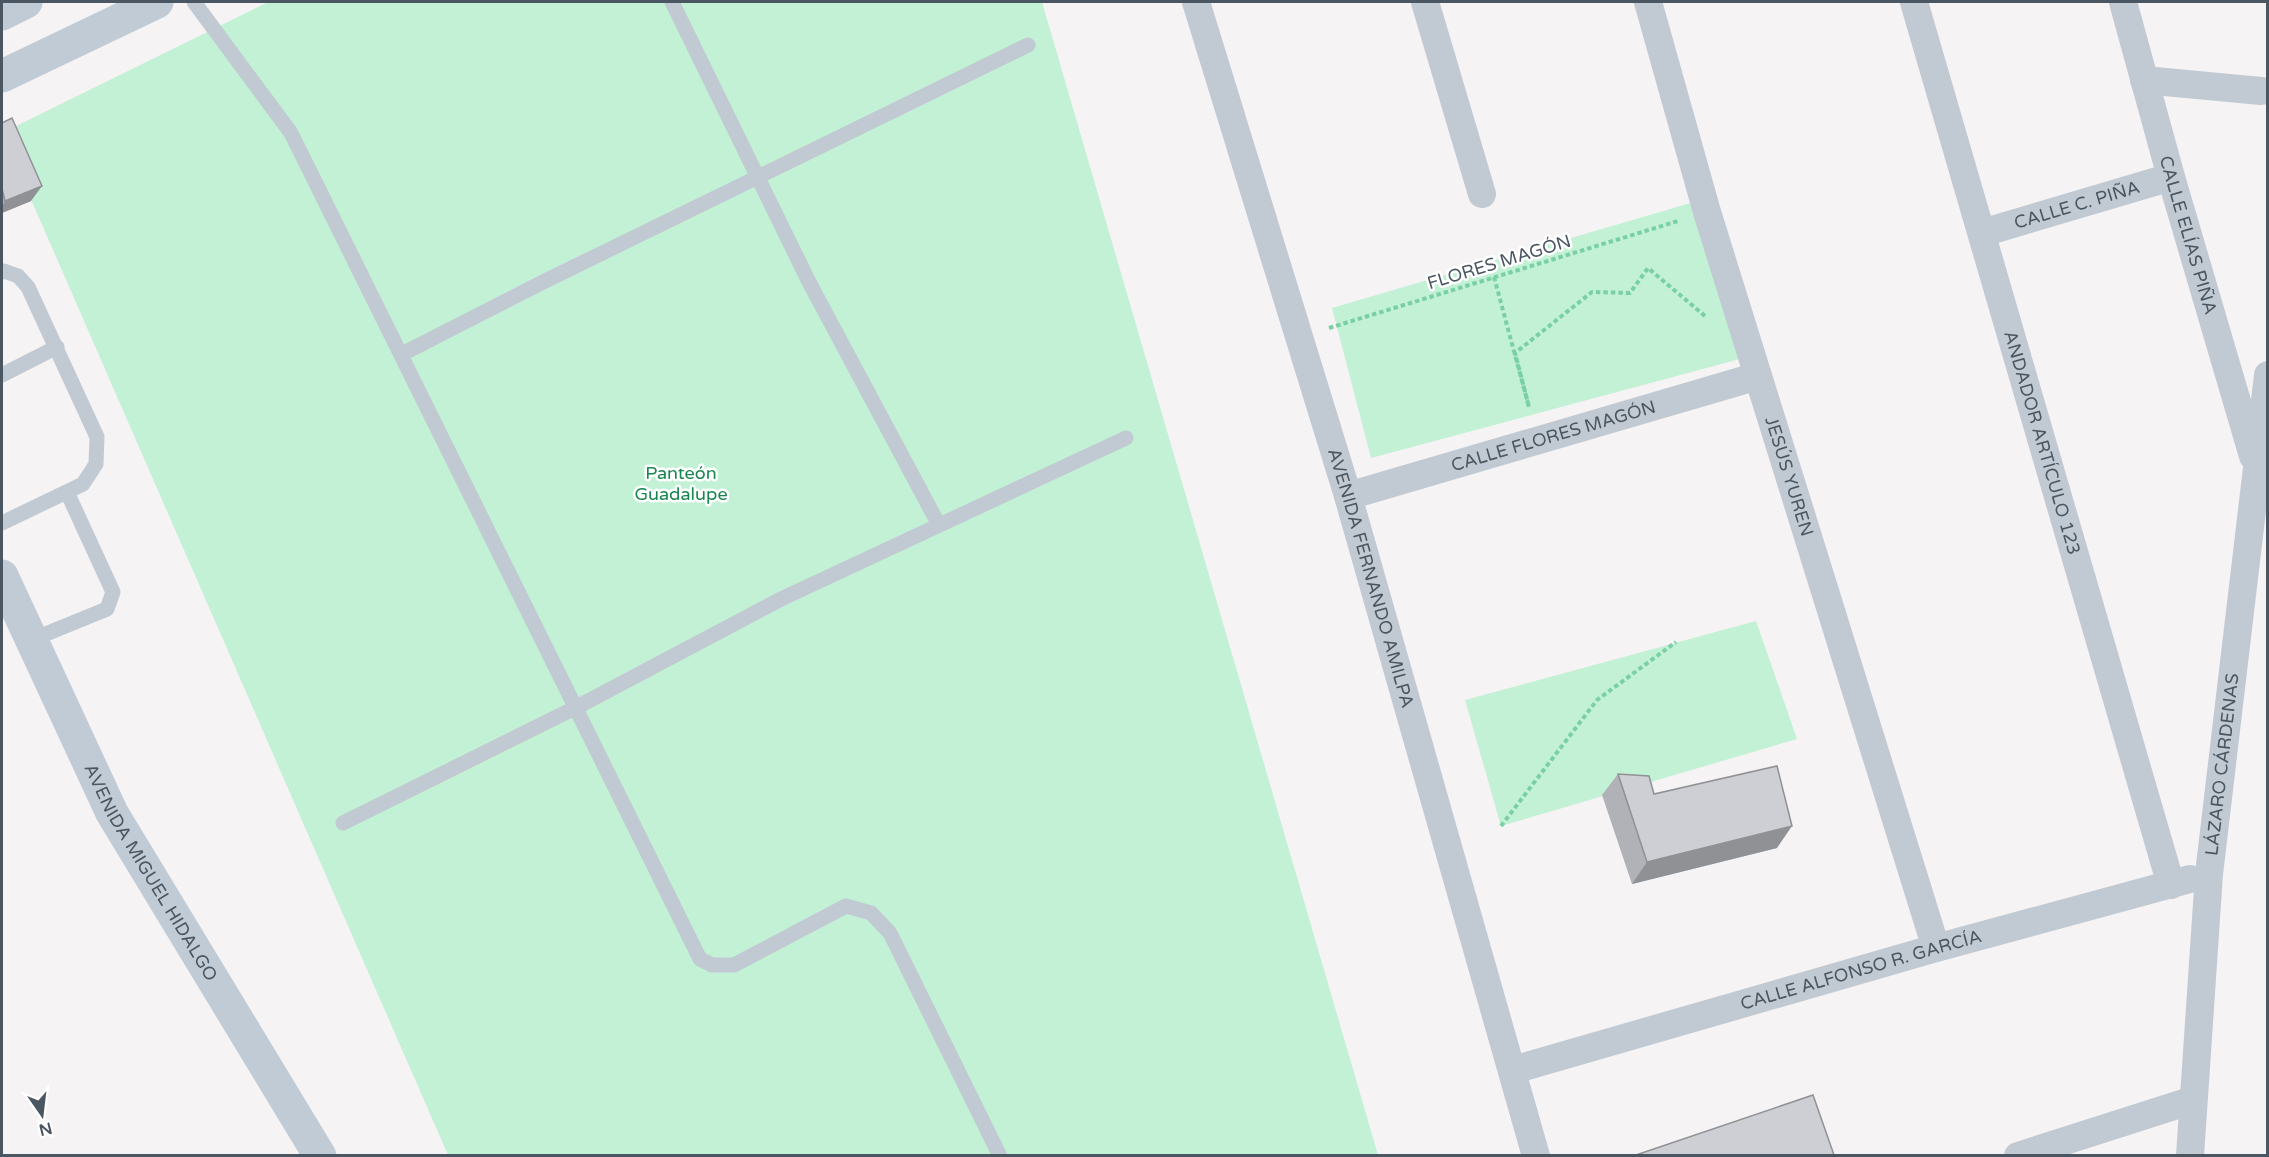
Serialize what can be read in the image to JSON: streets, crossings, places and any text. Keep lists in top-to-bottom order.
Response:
{
  "streets": {
    "main road": ["AVENIDA MIGUEL HIDALGO"],
    "street": [
      "CALLE C. PIÑA",
      "CALLE ELÍAS PIÑA",
      "CALLE FLORES MAGÓN",
      "ANDADOR ARTÍCULO 123",
      "JESÚS YUREN",
      "AVENIDA FERNANDO AMILPA",
      "LÁZARO CÁRDENAS",
      "CALLE ALFONSO R. GARCÍA"
    ],
    "path": ["FLORES MAGÓN"]
  },
  "crossings": [
    ["CALLE C. PIÑA", "CALLE ELÍAS PIÑA"],
    ["CALLE C. PIÑA", "ANDADOR ARTÍCULO 123"],
    ["CALLE ELÍAS PIÑA", "LÁZARO CÁRDENAS"],
    ["FLORES MAGÓN", "JESÚS YUREN"],
    ["FLORES MAGÓN", "AVENIDA FERNANDO AMILPA"],
    ["CALLE FLORES MAGÓN", "JESÚS YUREN"],
    ["CALLE FLORES MAGÓN", "AVENIDA FERNANDO AMILPA"],
    ["ANDADOR ARTÍCULO 123", "CALLE ALFONSO R. GARCÍA"],
    ["JESÚS YUREN", "CALLE ALFONSO R. GARCÍA"],
    ["AVENIDA FERNANDO AMILPA", "CALLE ALFONSO R. GARCÍA"],
    ["LÁZARO CÁRDENAS", "CALLE ALFONSO R. GARCÍA"]
  ],
  "parks": ["Panteón Guadalupe"],
  "north": "bottom"
}
